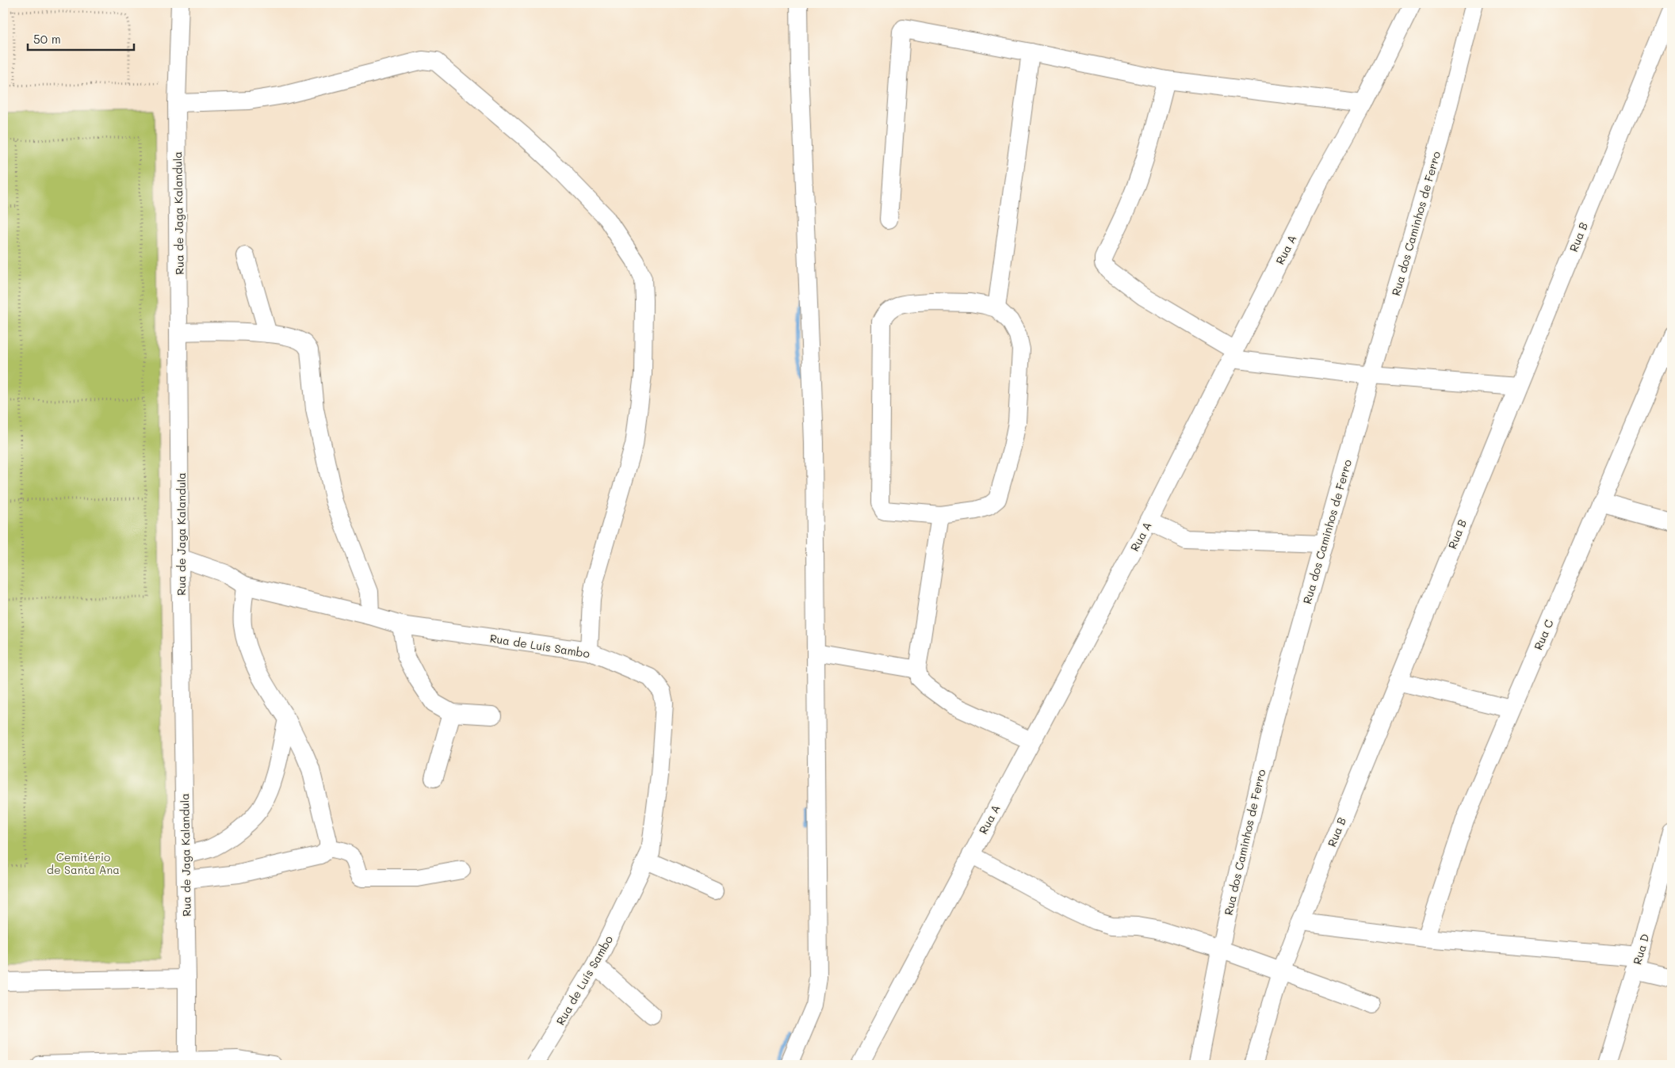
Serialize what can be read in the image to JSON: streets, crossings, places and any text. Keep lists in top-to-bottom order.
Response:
{
  "streets": {
    "street": [
      "Rua de Jaga Kalandula",
      "Rua dos Caminhos de Ferro",
      "Rua B",
      "Rua A",
      "Rua C",
      "Rua de Luís Sambo",
      "Rua D"
    ]
  },
  "crossings": [
    ["Rua de Jaga Kalandula", "Rua de Luís Sambo"]
  ],
  "parks": ["Cemitério de Santa Ana"],
  "scale_bar": "50 m"
}
